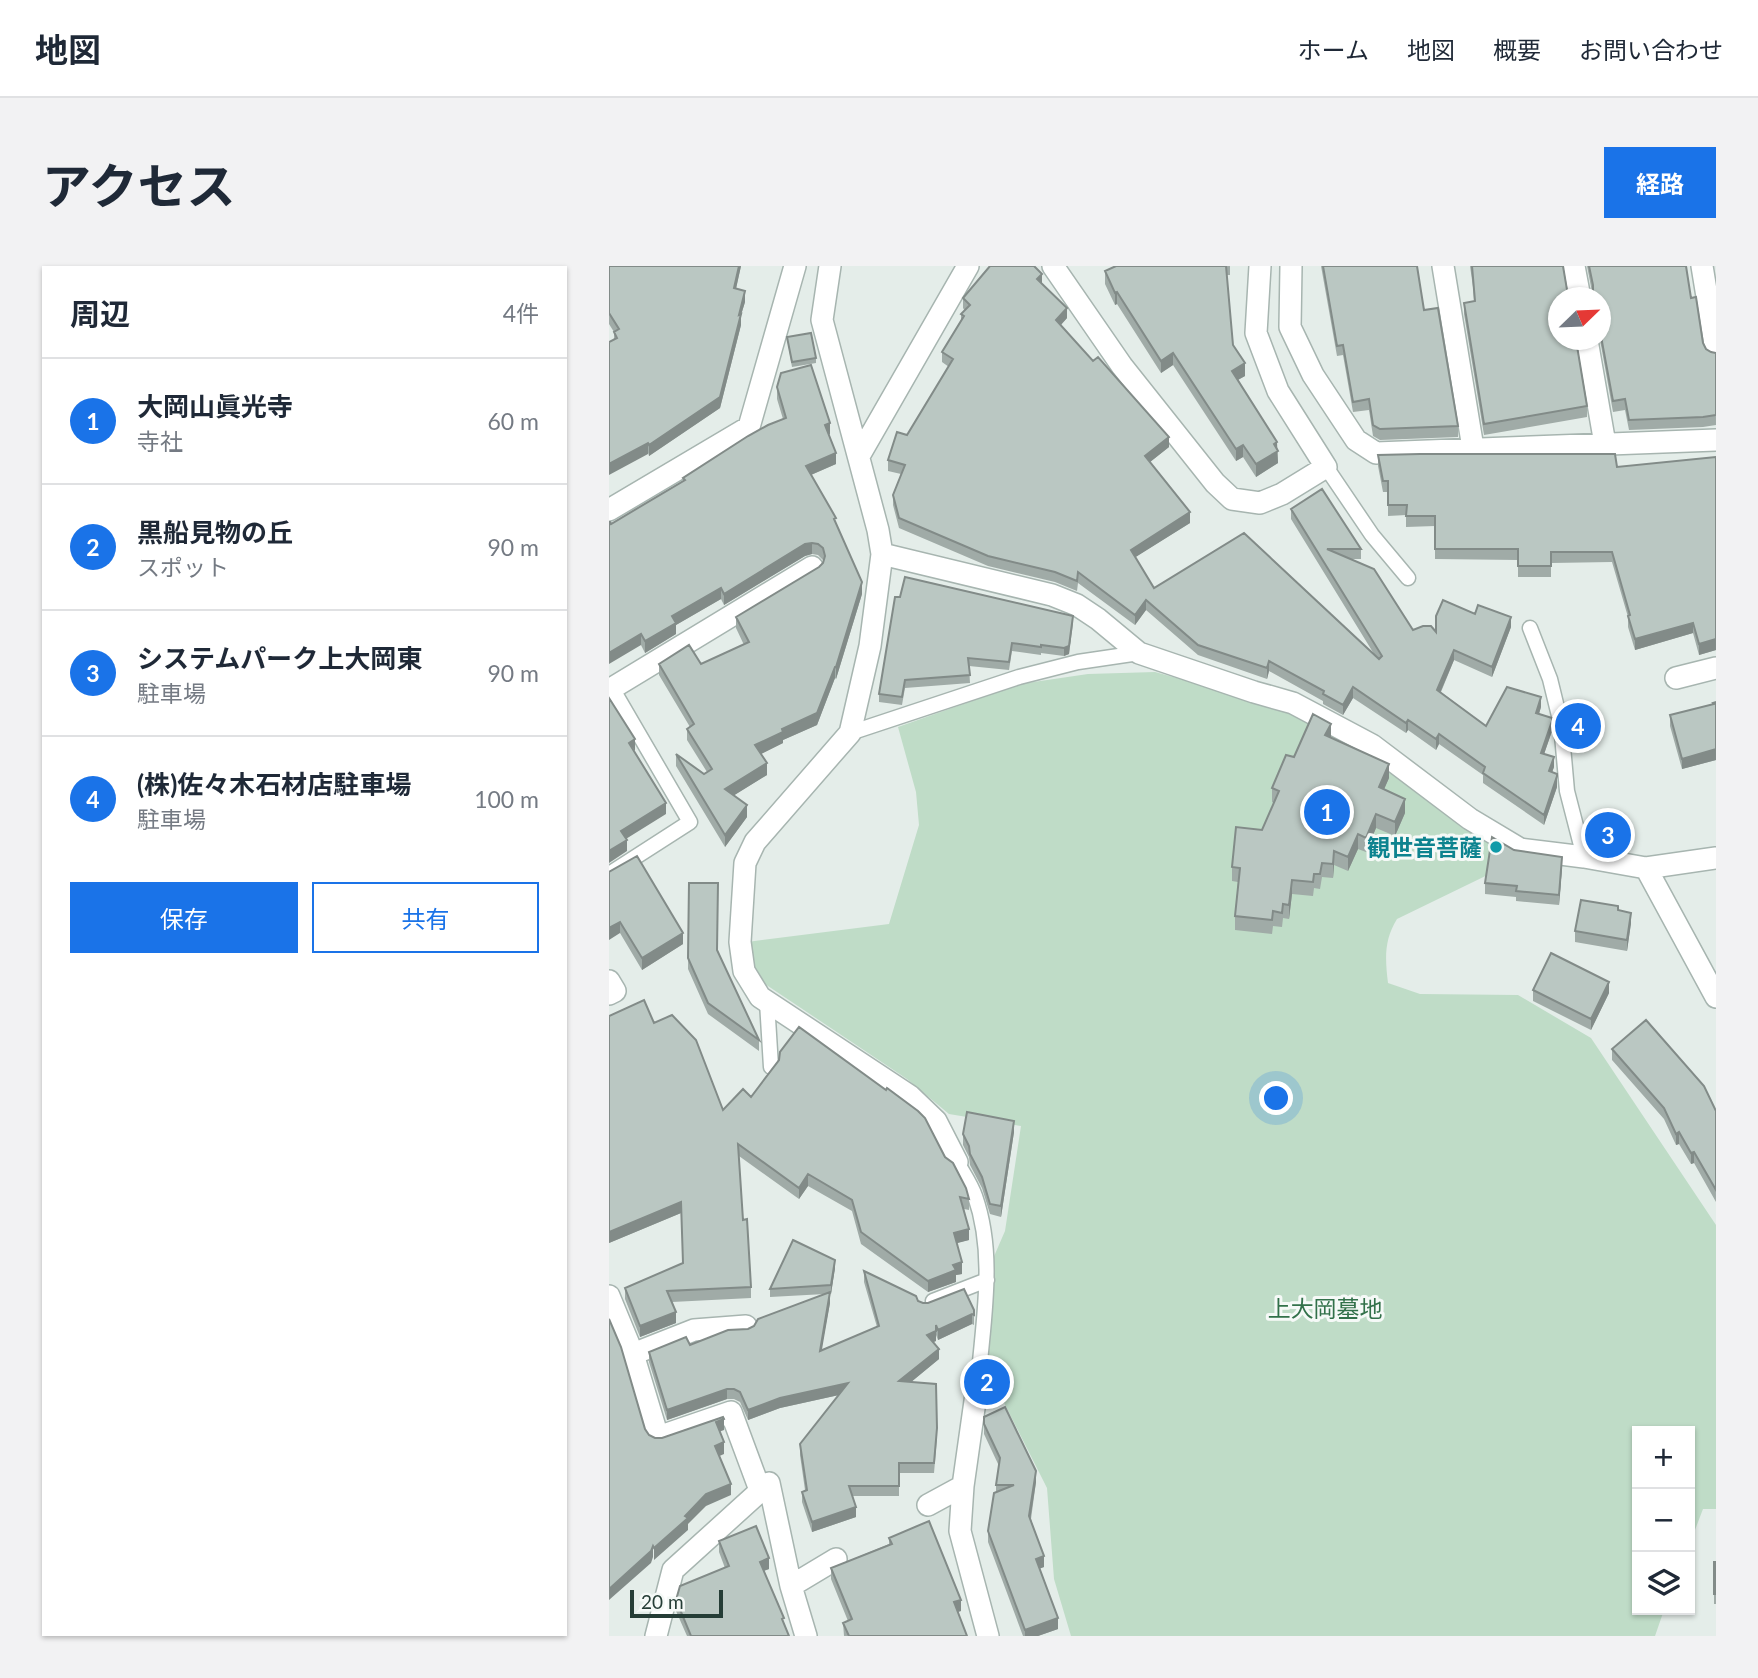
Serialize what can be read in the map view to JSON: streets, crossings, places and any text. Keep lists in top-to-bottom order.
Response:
{
  "parks": ["上大岡墓地"],
  "places": ["観世音菩薩"],
  "scale_bar": "20 m",
  "north": "top right",
  "page": {
    "header": "地図",
    "nav": [
      "ホーム",
      "地図",
      "概要",
      "お問い合わせ"
    ],
    "title": "アクセス",
    "buttons": [
      "経路",
      ["保存", "共有"]
    ],
    "heading": ["周辺", "4件"],
    "list": [
      {
        "mark": "1",
        "name": "大岡山眞光寺",
        "note": "寺社",
        "value": "60 m"
      },
      {
        "mark": "2",
        "name": "黒船見物の丘",
        "note": "スポット",
        "value": "90 m"
      },
      {
        "mark": "3",
        "name": "システムパーク上大岡東",
        "note": "駐車場",
        "value": "90 m"
      },
      {
        "mark": "4",
        "name": "(株)佐々木石材店駐車場",
        "note": "駐車場",
        "value": "100 m"
      }
    ],
    "pins": [
      "4",
      "1",
      "3",
      "2"
    ],
    "map_buttons": ["+", "−"],
    "scale": "20 m"
  }
}
